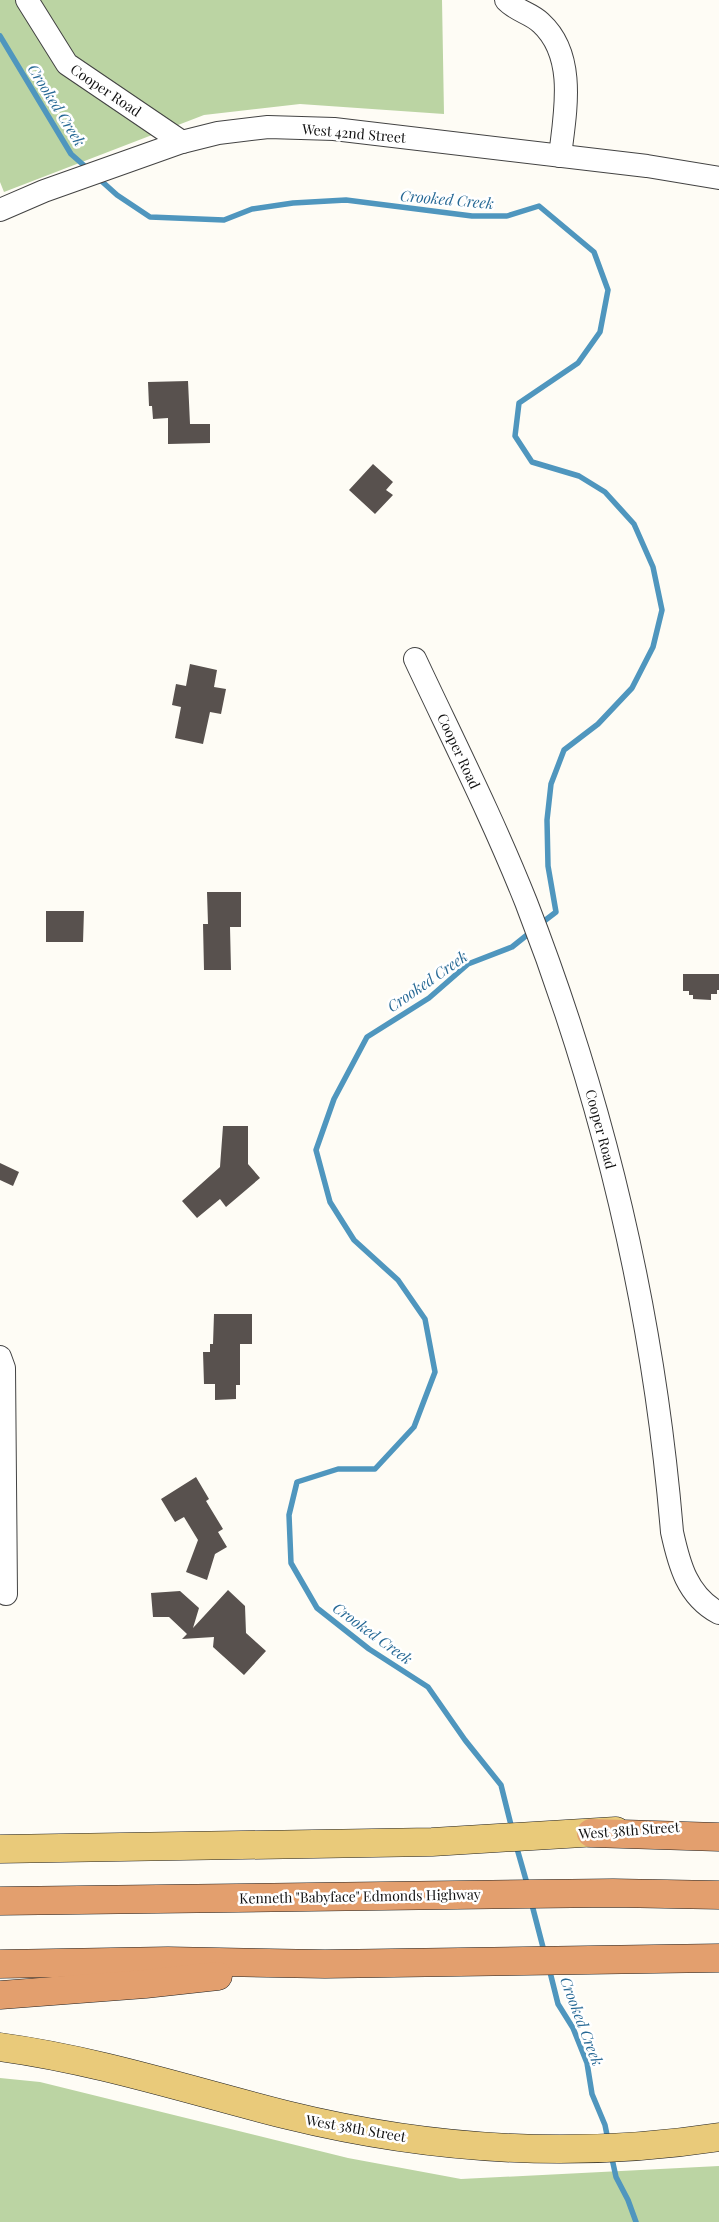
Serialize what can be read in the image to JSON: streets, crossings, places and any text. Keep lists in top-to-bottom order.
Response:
{
  "streets": {
    "highway": ["Kenneth \"Babyface\" Edmonds Highway"],
    "main road": ["West 38th Street"],
    "street": ["Cooper Road", "West 42nd Street"]
  },
  "crossings": [
    ["Cooper Road", "West 42nd Street"]
  ],
  "water": ["Crooked Creek"]
}
